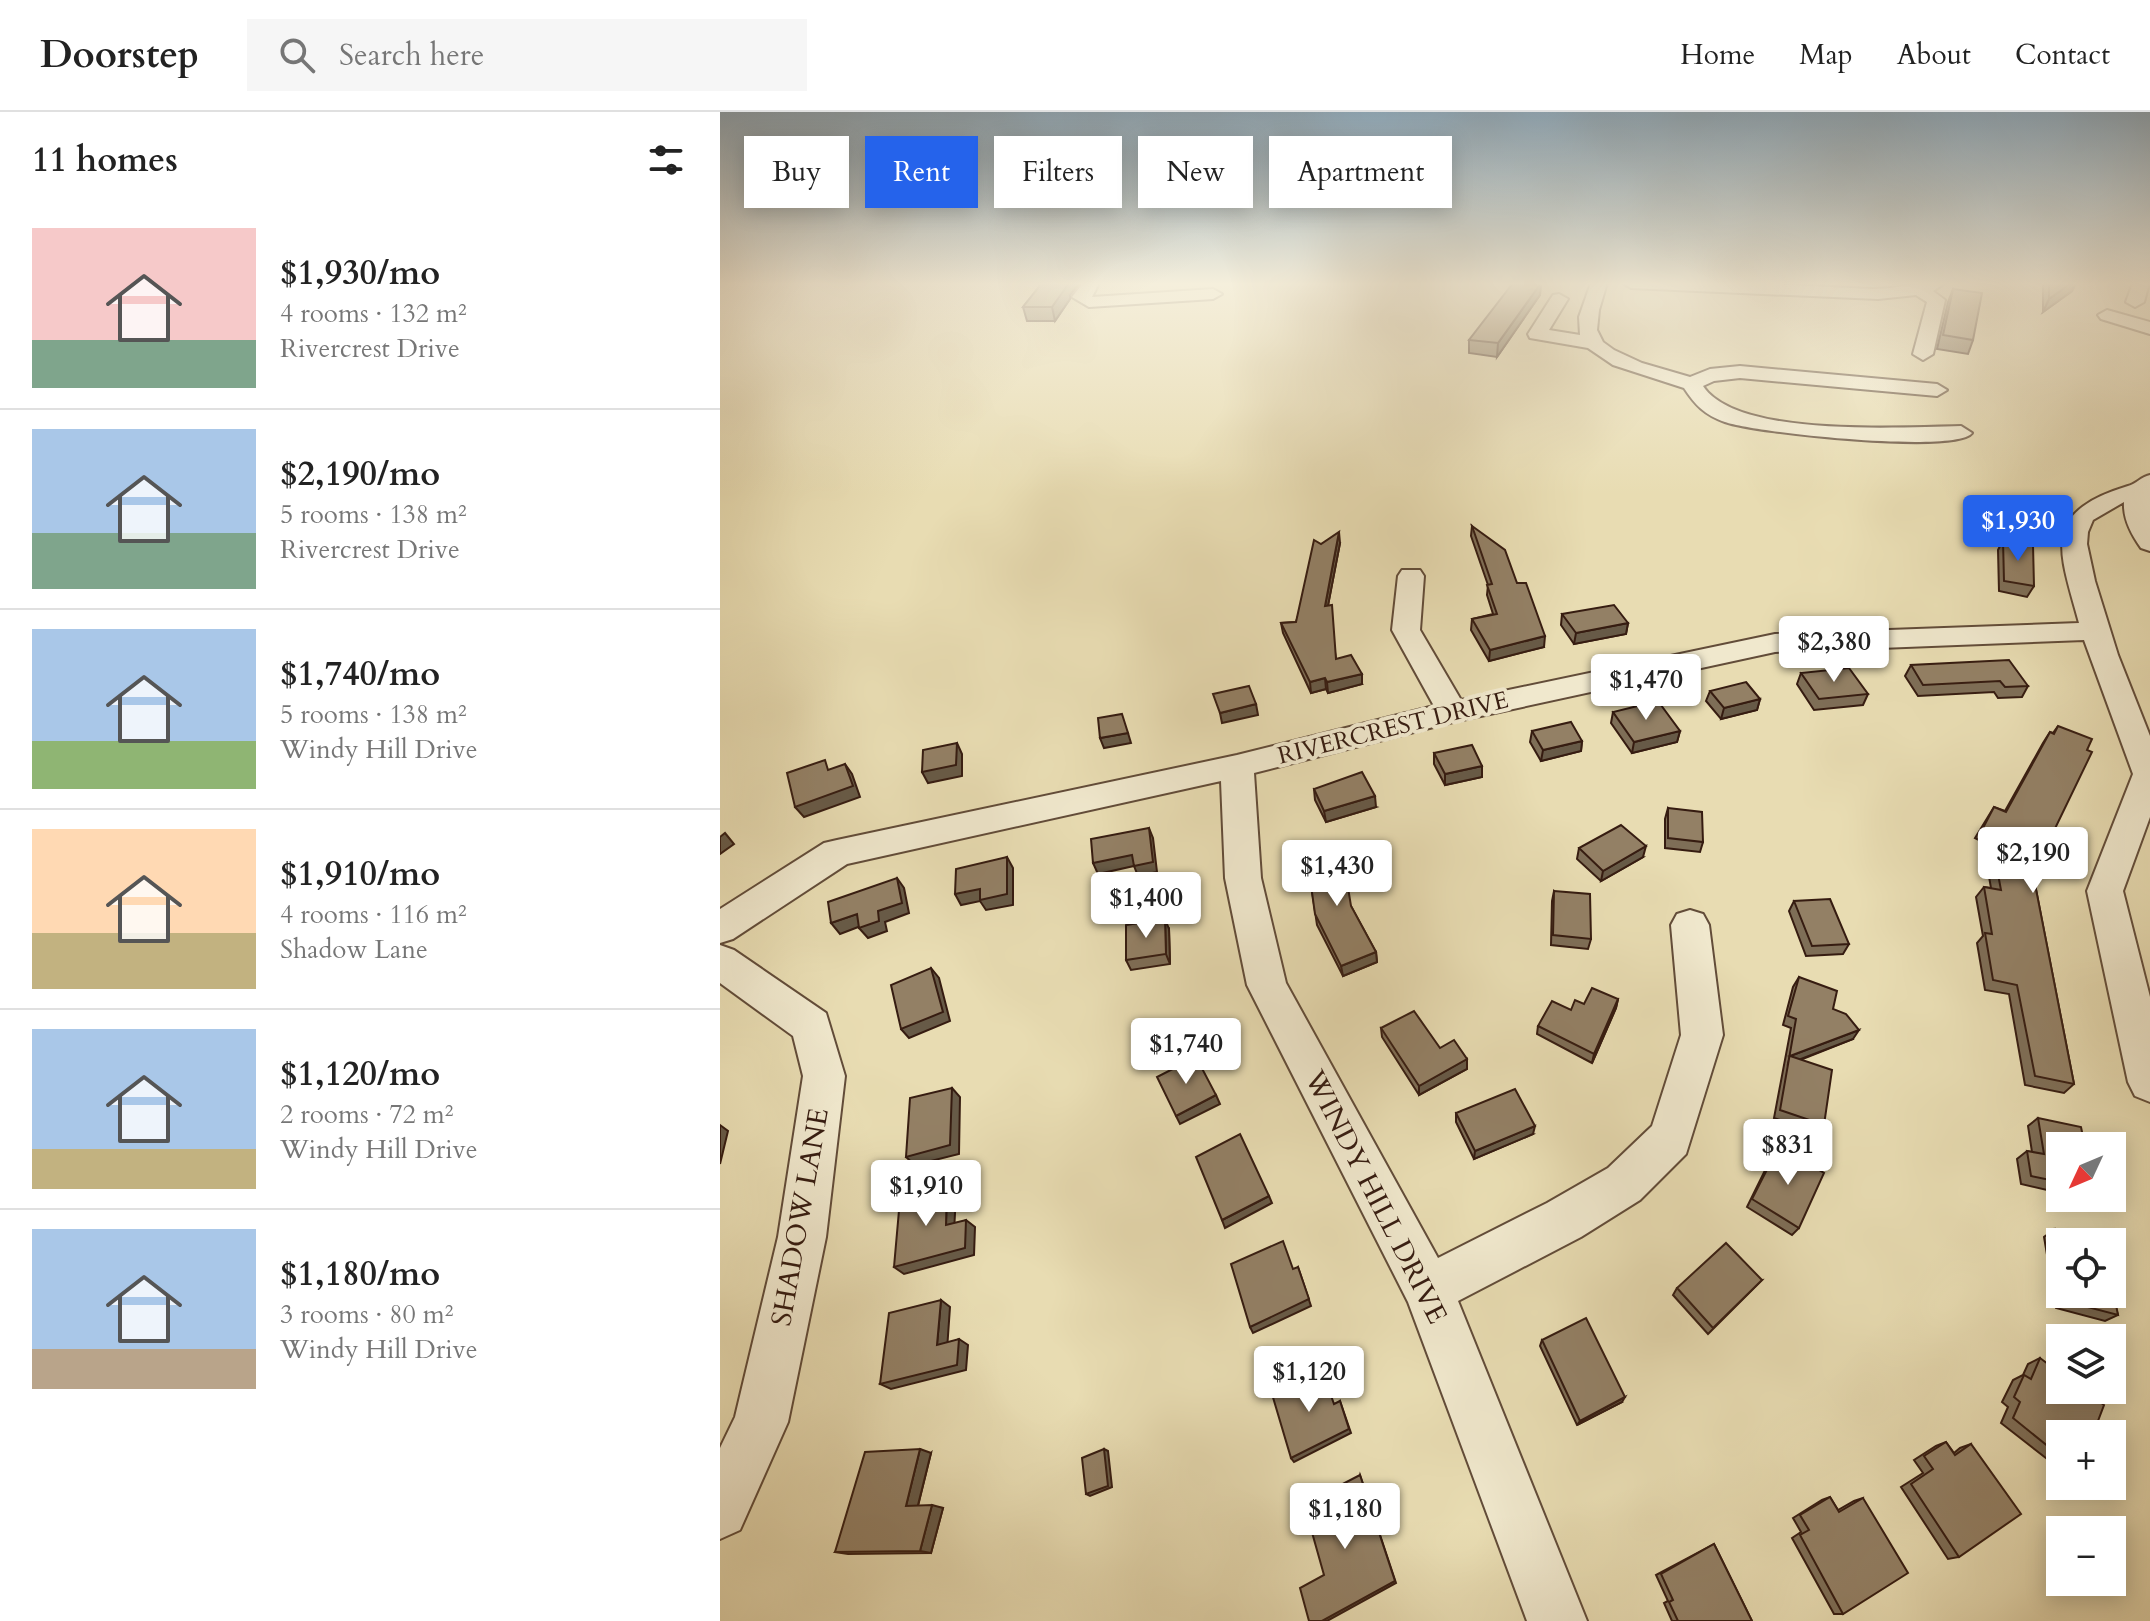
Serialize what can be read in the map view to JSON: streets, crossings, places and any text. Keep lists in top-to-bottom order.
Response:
{
  "streets": {
    "street": ["RIVERCREST DRIVE", "WINDY HILL DRIVE", "SHADOW LANE"]
  },
  "crossings": [
    ["RIVERCREST DRIVE", "WINDY HILL DRIVE"]
  ],
  "north": "bottom left",
  "page": {
    "header": "Doorstep",
    "search": "Search here",
    "nav": [
      "Home",
      "Map",
      "About",
      "Contact"
    ],
    "heading": "11 homes",
    "chip": [
      "Buy",
      "Rent",
      "Filters",
      "New",
      "Apartment"
    ],
    "list": [
      {
        "name": "$1,930/mo",
        "note": "4 rooms · 132 m² · Rivercrest Drive"
      },
      {
        "name": "$2,190/mo",
        "note": "5 rooms · 138 m² · Rivercrest Drive"
      },
      {
        "name": "$1,740/mo",
        "note": "5 rooms · 138 m² · Windy Hill Drive"
      },
      {
        "name": "$1,910/mo",
        "note": "4 rooms · 116 m² · Shadow Lane"
      },
      {
        "name": "$1,120/mo",
        "note": "2 rooms · 72 m² · Windy Hill Drive"
      },
      {
        "name": "$1,180/mo",
        "note": "3 rooms · 80 m² · Windy Hill Drive"
      }
    ],
    "price": [
      "$1,930",
      "$2,380",
      "$1,470",
      "$2,190",
      "$1,430",
      "$1,400",
      "$1,740",
      "$831",
      "$1,910",
      "$1,120",
      "$1,180"
    ],
    "map_buttons": ["+", "−"]
  }
}
